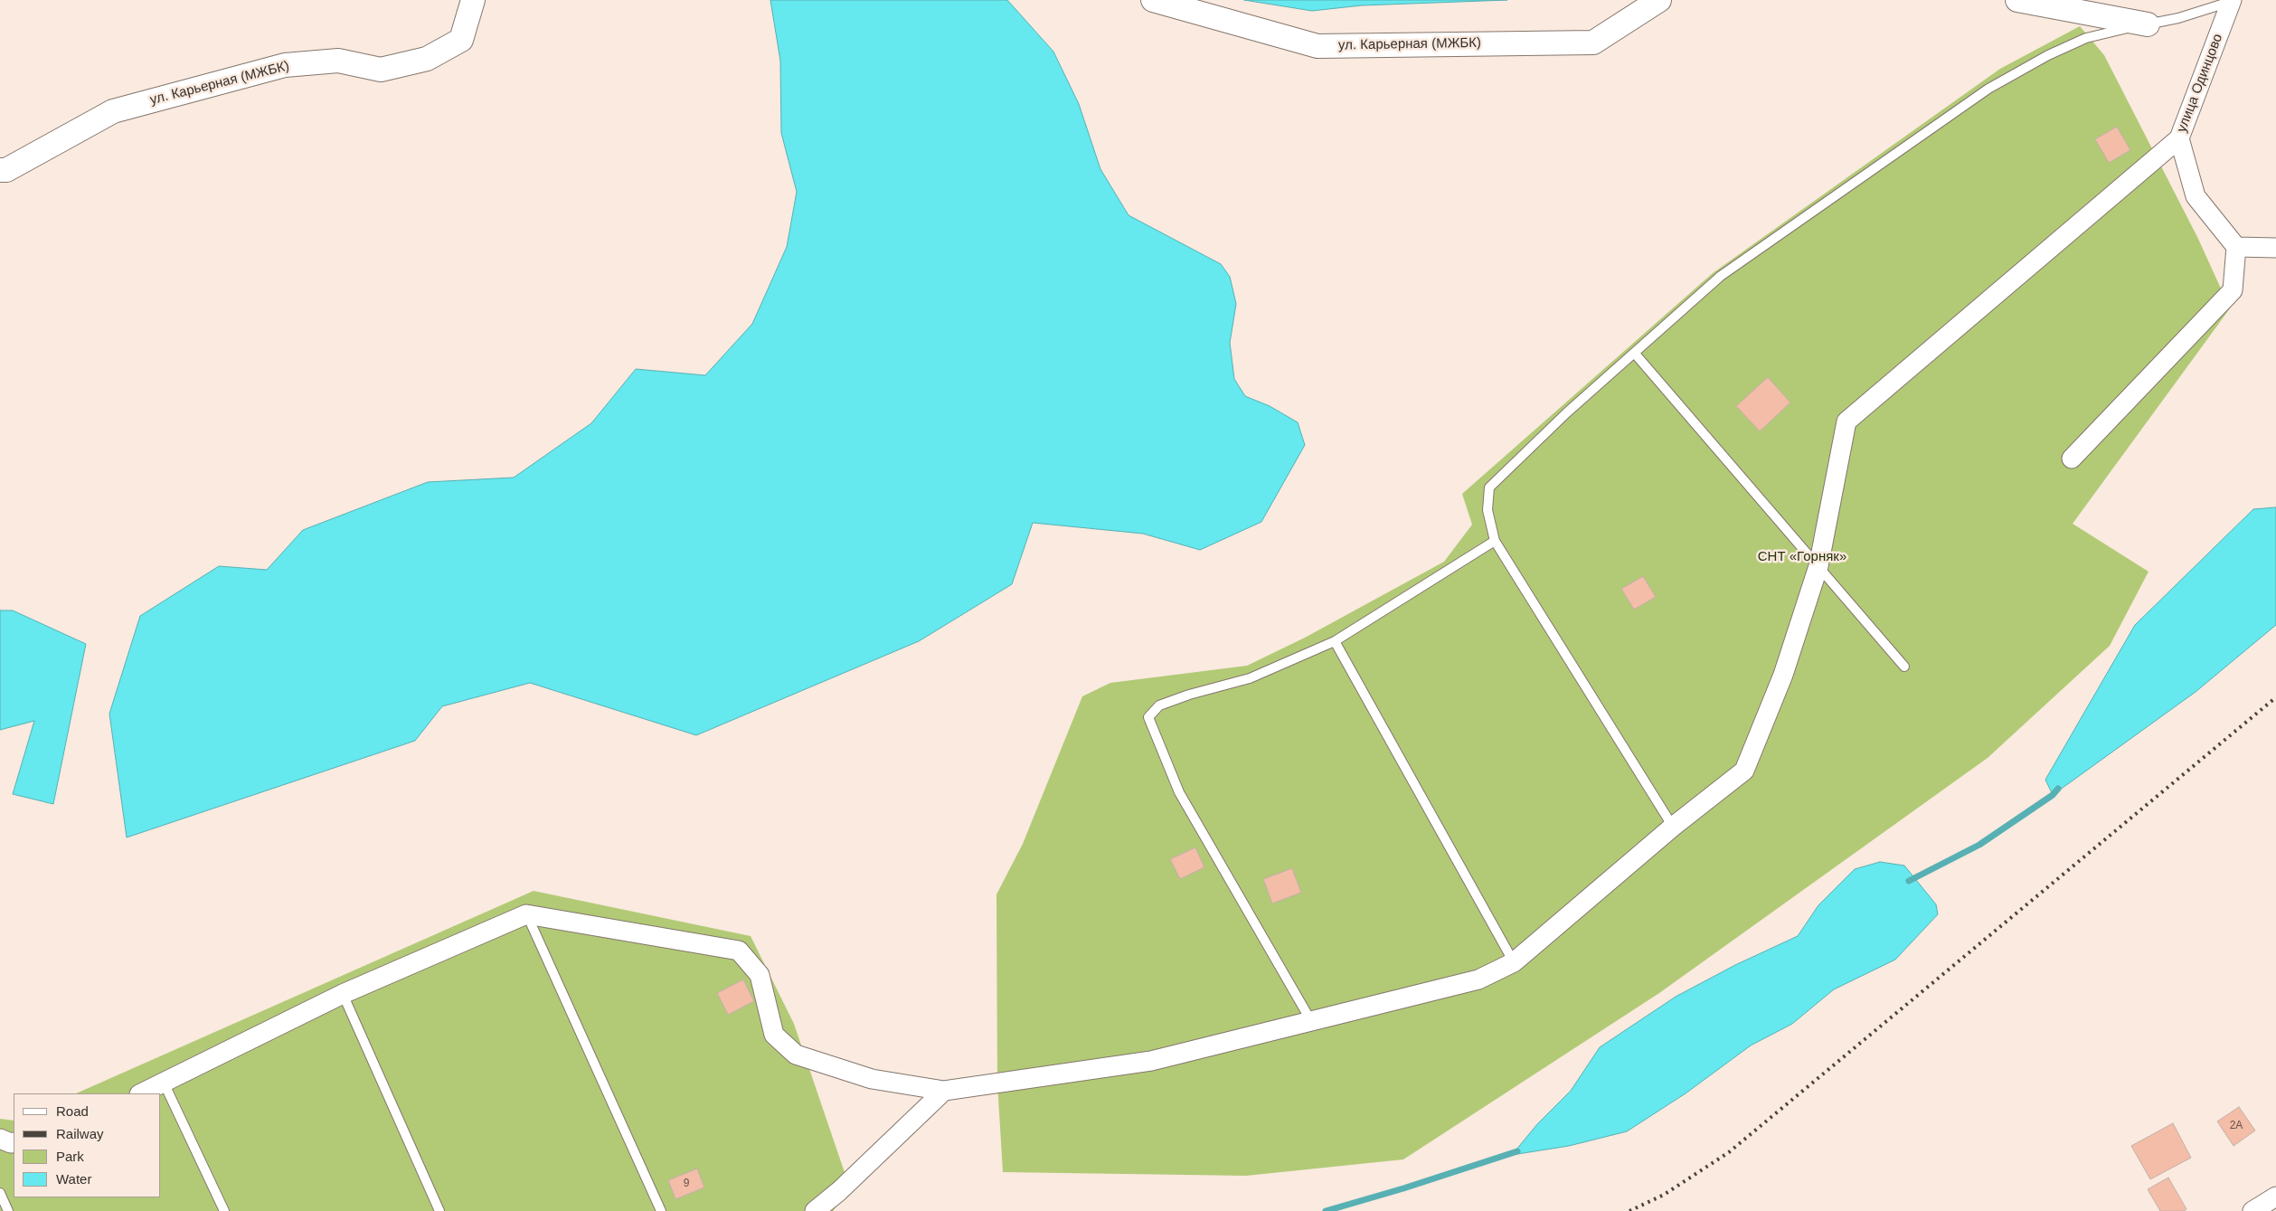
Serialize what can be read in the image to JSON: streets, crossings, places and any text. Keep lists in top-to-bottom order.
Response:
{
  "streets": {
    "street": ["ул. Карьерная (МЖБК)", "улица Одинцово"]
  },
  "parks": ["СНТ «Горняк»"],
  "house_numbers": ["2А", "9"],
  "legend": [
    "Road",
    "Railway",
    "Park",
    "Water"
  ]
}
